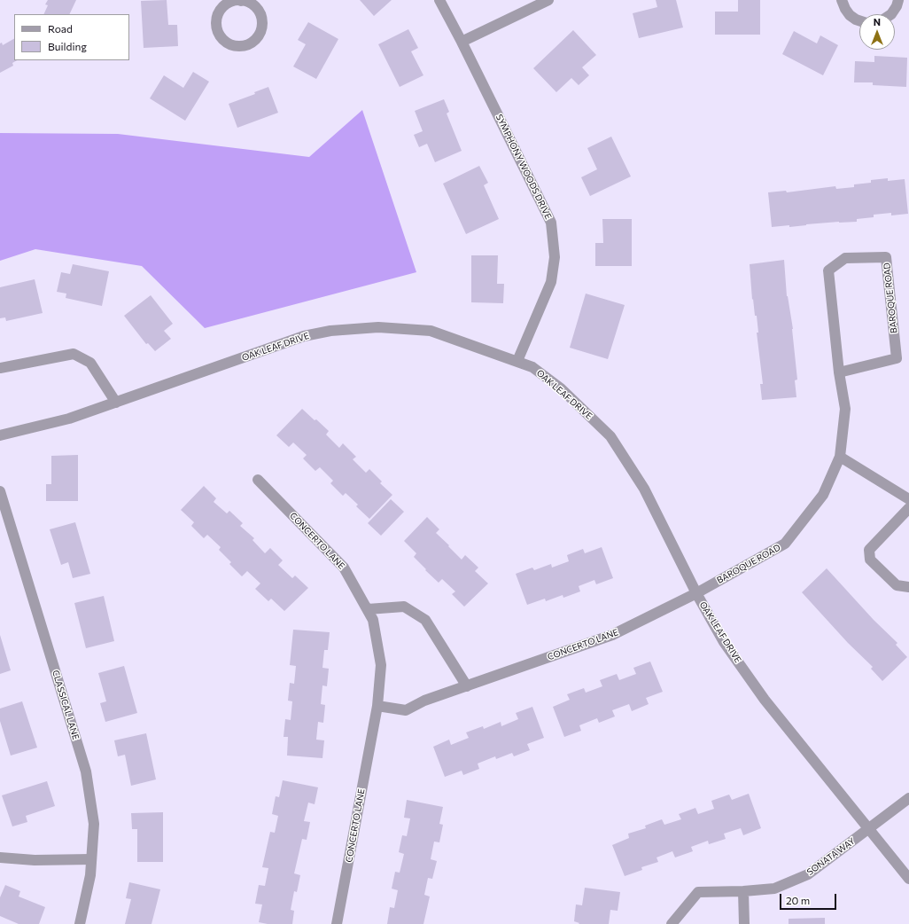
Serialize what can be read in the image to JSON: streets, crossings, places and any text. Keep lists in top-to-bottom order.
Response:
{
  "streets": {
    "street": [
      "SYMPHONY WOODS DRIVE",
      "BAROQUE ROAD",
      "OAK LEAF DRIVE",
      "CONCERTO LANE",
      "CLASSICAL LANE",
      "SONATA WAY"
    ]
  },
  "crossings": [
    ["SYMPHONY WOODS DRIVE", "OAK LEAF DRIVE"],
    ["BAROQUE ROAD", "OAK LEAF DRIVE"],
    ["BAROQUE ROAD", "CONCERTO LANE"],
    ["OAK LEAF DRIVE", "CONCERTO LANE"],
    ["OAK LEAF DRIVE", "SONATA WAY"]
  ],
  "legend": ["Road", "Building"],
  "scale_bar": "20 m",
  "north": "top"
}
